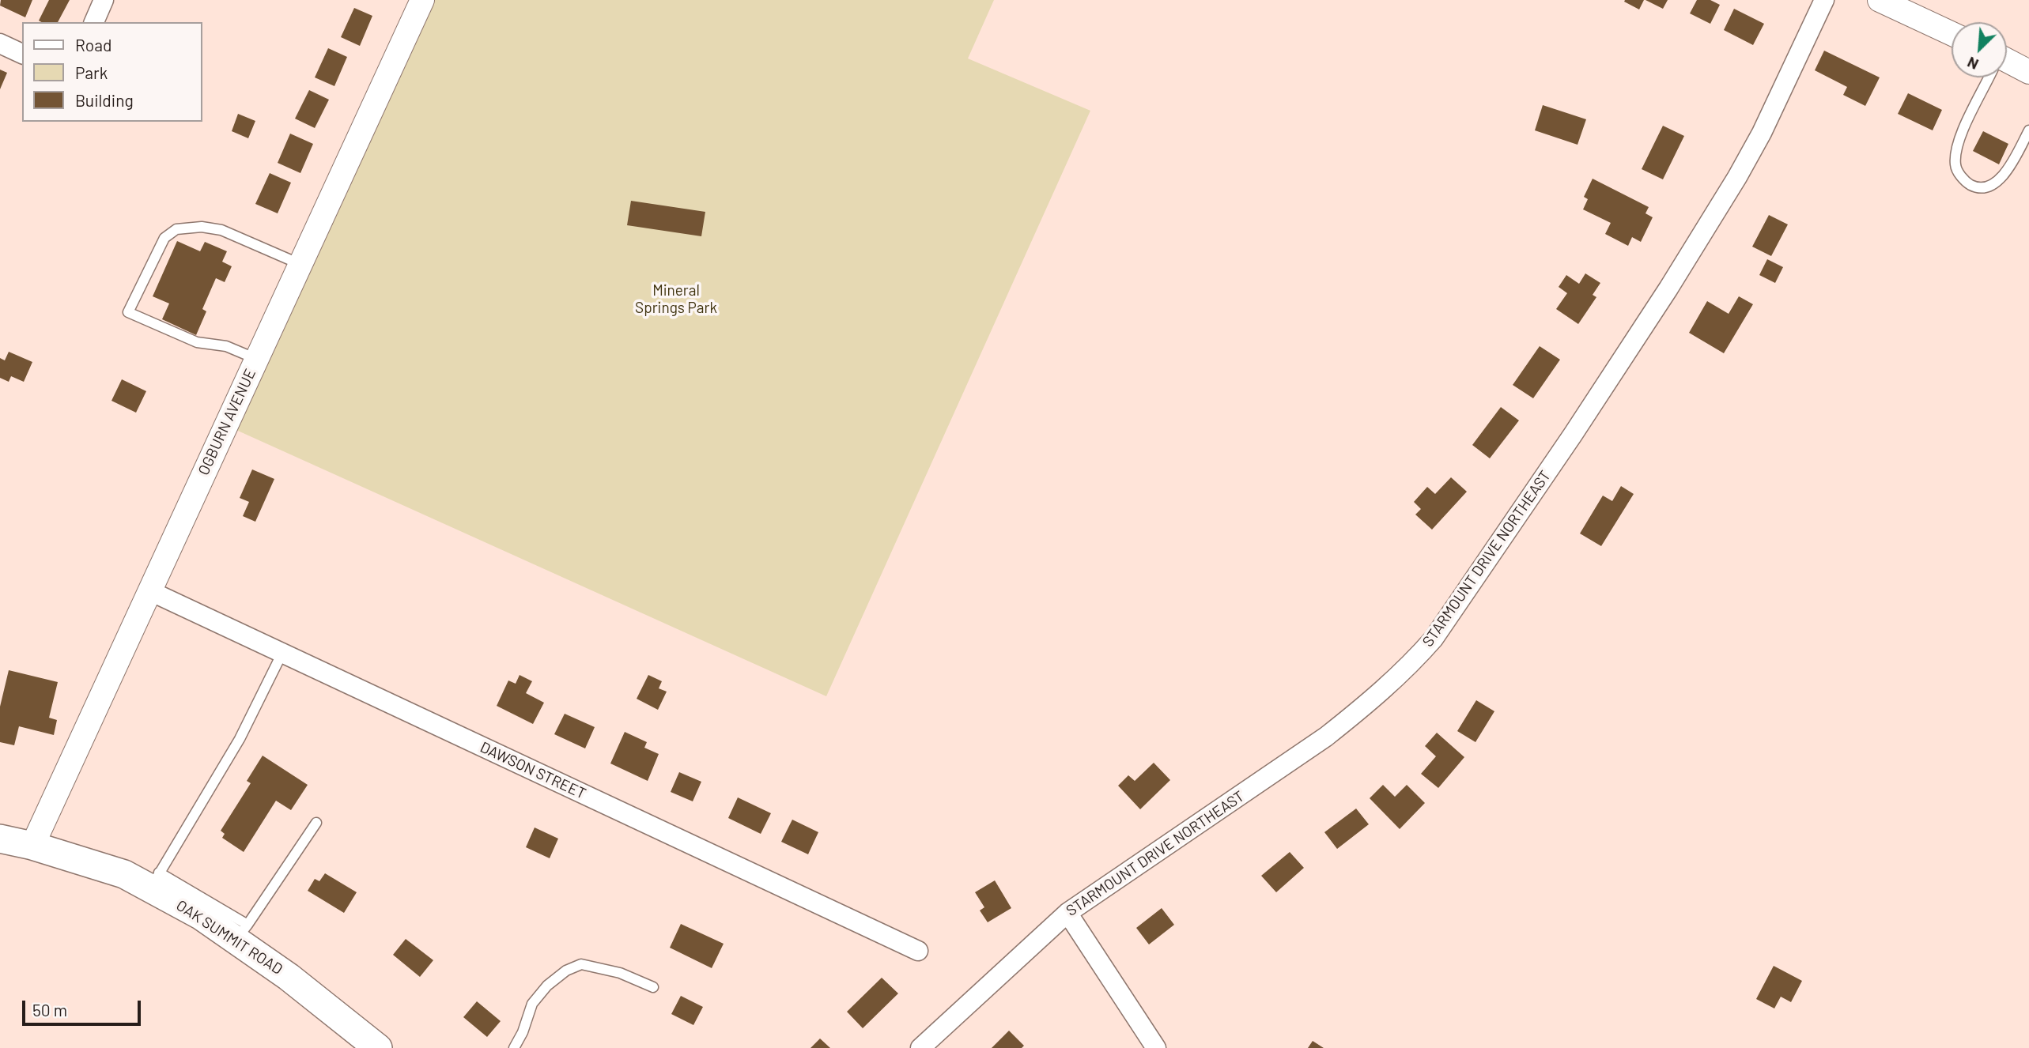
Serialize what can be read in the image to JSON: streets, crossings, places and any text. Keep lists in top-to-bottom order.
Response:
{
  "streets": {
    "main road": ["OAK SUMMIT ROAD"],
    "street": ["OGBURN AVENUE", "STARMOUNT DRIVE NORTHEAST", "DAWSON STREET"]
  },
  "crossings": [
    ["OGBURN AVENUE", "DAWSON STREET"],
    ["OGBURN AVENUE", "OAK SUMMIT ROAD"]
  ],
  "parks": ["Mineral Springs Park"],
  "legend": ["Road", "Park", "Building"],
  "scale_bar": "50 m",
  "north": "bottom left"
}
